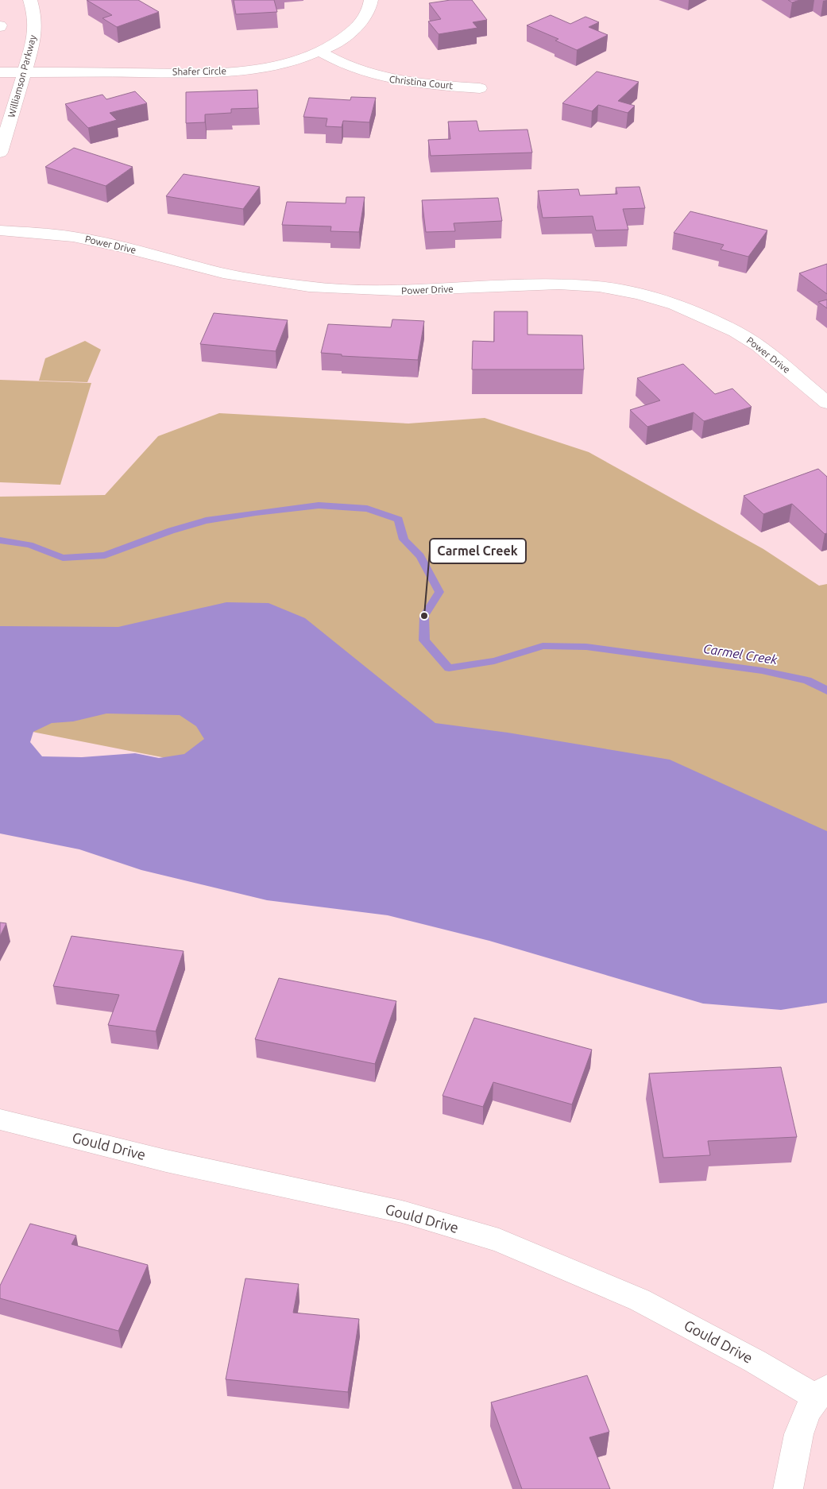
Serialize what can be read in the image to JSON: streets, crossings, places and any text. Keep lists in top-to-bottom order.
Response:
{
  "streets": {
    "street": [
      "Shafer Circle",
      "Williamson Parkway",
      "Christina Court",
      "Power Drive",
      "Gould Drive"
    ]
  },
  "crossings": [
    ["Shafer Circle", "Williamson Parkway"],
    ["Shafer Circle", "Christina Court"]
  ],
  "water": ["Carmel Creek"],
  "places": ["Carmel Creek"]
}
